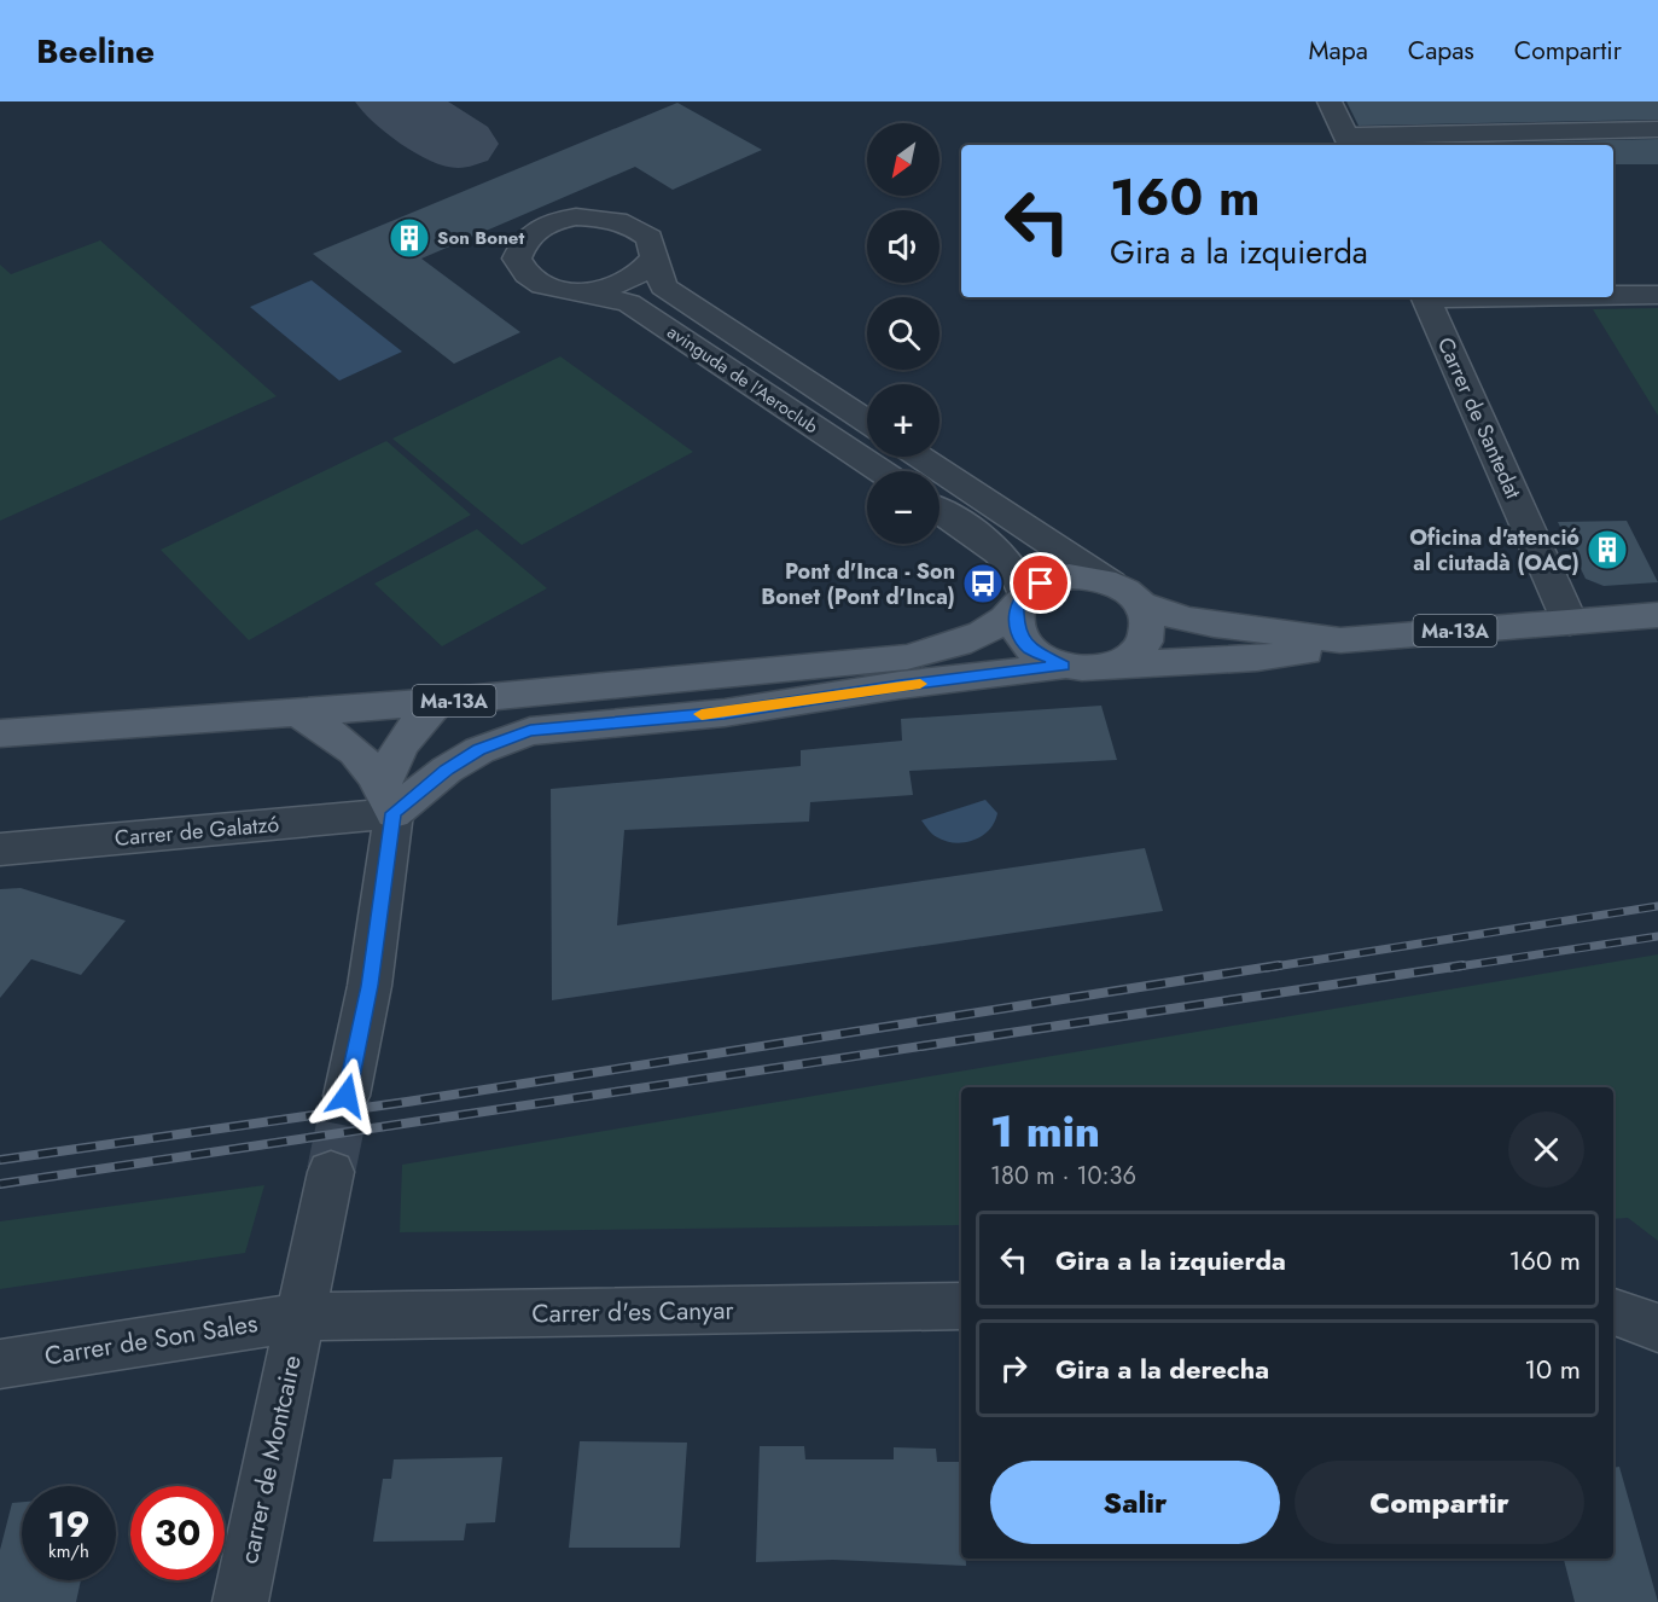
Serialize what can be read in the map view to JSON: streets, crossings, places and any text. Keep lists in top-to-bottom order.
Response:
{
  "streets": {
    "main road": ["Ma-13A"],
    "street": [
      "avinguda de l'Aeroclub",
      "Carrer de Santedat",
      "Carrer de Galatzó",
      "Carrer d'es Canyar",
      "Carrer de Son Sales",
      "carrer de Montcaire"
    ]
  },
  "crossings": [
    ["Carrer de Santedat", "Ma-13A"],
    ["Carrer d'es Canyar", "Carrer de Son Sales"],
    ["Carrer d'es Canyar", "carrer de Montcaire"],
    ["Carrer de Son Sales", "carrer de Montcaire"]
  ],
  "places": {
    "building": ["Son Bonet", "Oficina d'atenció al ciutadà (OAC)"],
    "bus stop": ["Pont d'Inca - Son Bonet (Pont d'Inca)"]
  },
  "north": "bottom left",
  "page": {
    "header": "Beeline",
    "nav": ["Mapa", "Capas", "Compartir"],
    "map_buttons": ["+", "−"],
    "turn": ["160 m", "Gira a la izquierda"],
    "heading": ["1 min", "180 m · 10:36"],
    "list": [
      {
        "name": "Gira a la izquierda",
        "value": "160 m"
      },
      {
        "name": "Gira a la derecha",
        "value": "10 m"
      }
    ],
    "buttons": ["Salir", "Compartir"],
    "speed": "19 km/h",
    "limit": "30"
  }
}
